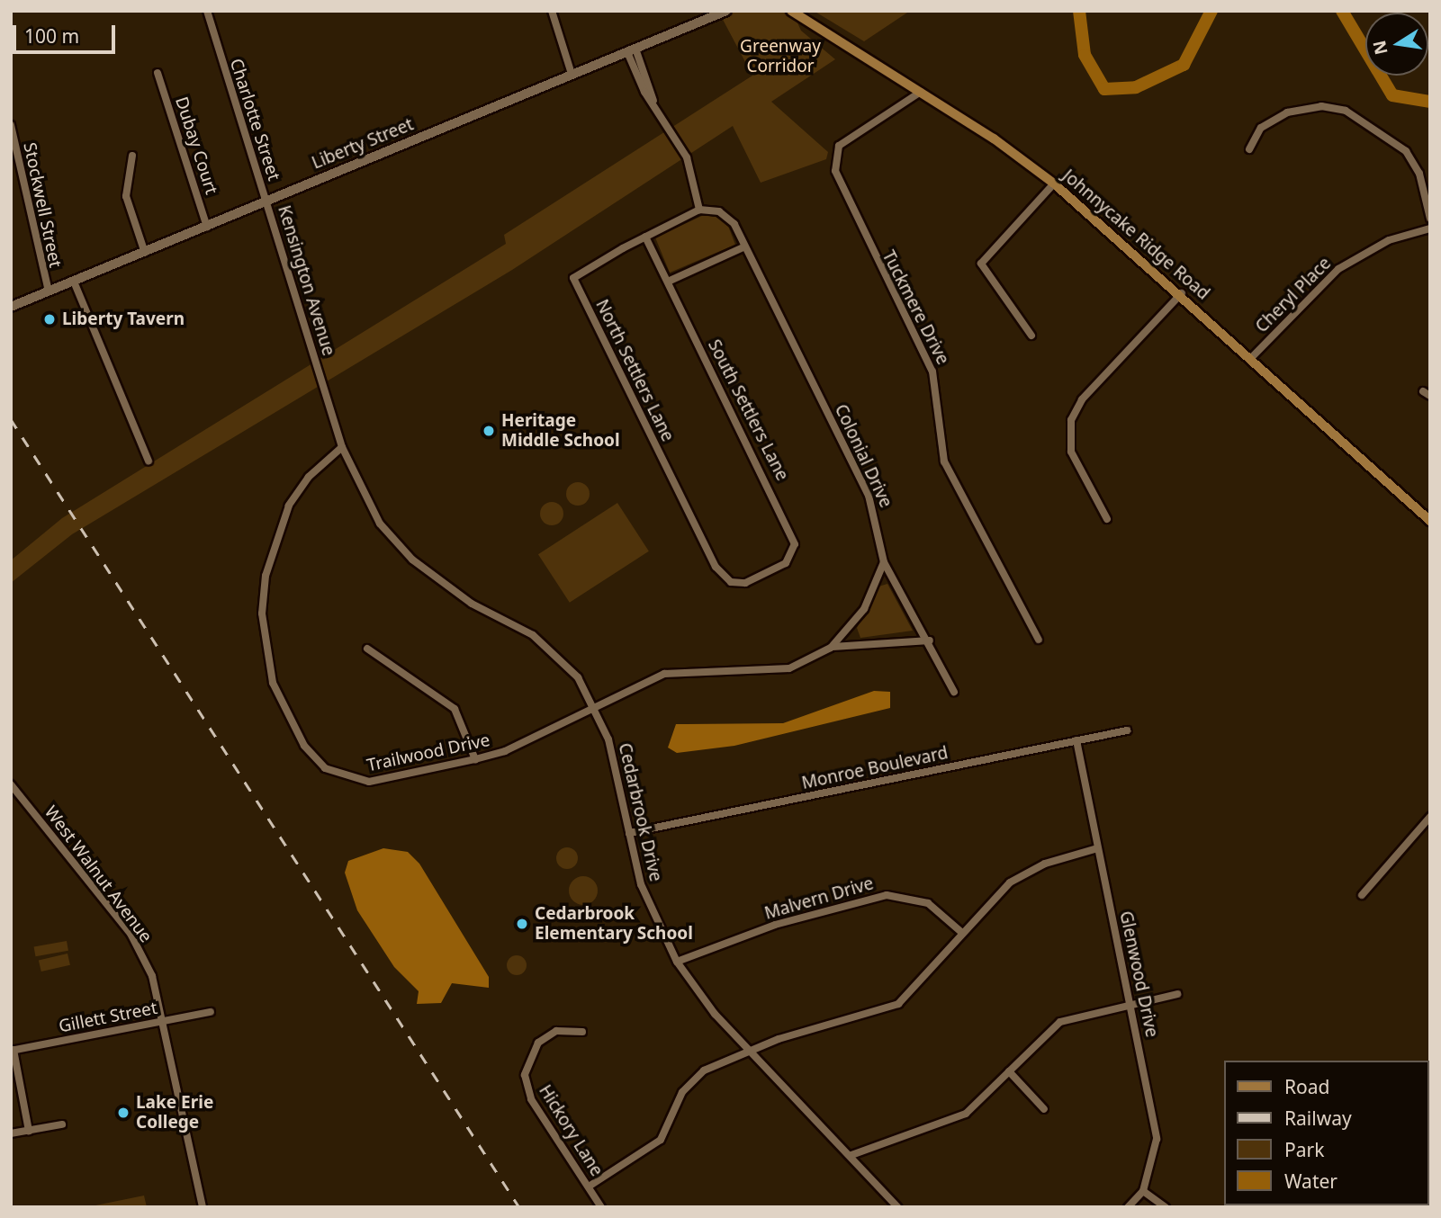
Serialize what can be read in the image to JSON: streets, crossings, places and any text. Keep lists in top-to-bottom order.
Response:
{
  "streets": {
    "main road": ["Johnnycake Ridge Road"],
    "street": [
      "Charlotte Street",
      "Liberty Street",
      "Dubay Court",
      "Stockwell Street",
      "Kensington Avenue",
      "Cheryl Place",
      "Tuckmere Drive",
      "North Settlers Lane",
      "South Settlers Lane",
      "Colonial Drive",
      "Trailwood Drive",
      "Monroe Boulevard",
      "Cedarbrook Drive",
      "West Walnut Avenue",
      "Malvern Drive",
      "Glenwood Drive",
      "Gillett Street",
      "Hickory Lane"
    ]
  },
  "crossings": [
    ["Charlotte Street", "Liberty Street"],
    ["Charlotte Street", "Kensington Avenue"],
    ["Liberty Street", "Dubay Court"],
    ["Liberty Street", "Stockwell Street"],
    ["Liberty Street", "Kensington Avenue"],
    ["Johnnycake Ridge Road", "Cheryl Place"],
    ["Johnnycake Ridge Road", "Tuckmere Drive"],
    ["Kensington Avenue", "Trailwood Drive"],
    ["Kensington Avenue", "Cedarbrook Drive"],
    ["North Settlers Lane", "South Settlers Lane"],
    ["North Settlers Lane", "Colonial Drive"],
    ["Trailwood Drive", "Cedarbrook Drive"],
    ["Monroe Boulevard", "Cedarbrook Drive"],
    ["Monroe Boulevard", "Glenwood Drive"],
    ["Cedarbrook Drive", "Malvern Drive"],
    ["West Walnut Avenue", "Gillett Street"]
  ],
  "parks": ["Greenway Corridor"],
  "places": [
    "Liberty Tavern",
    "Heritage Middle School",
    "Cedarbrook Elementary School",
    "Lake Erie College"
  ],
  "legend": [
    "Road",
    "Railway",
    "Park",
    "Water"
  ],
  "scale_bar": "100 m",
  "north": "left"
}
